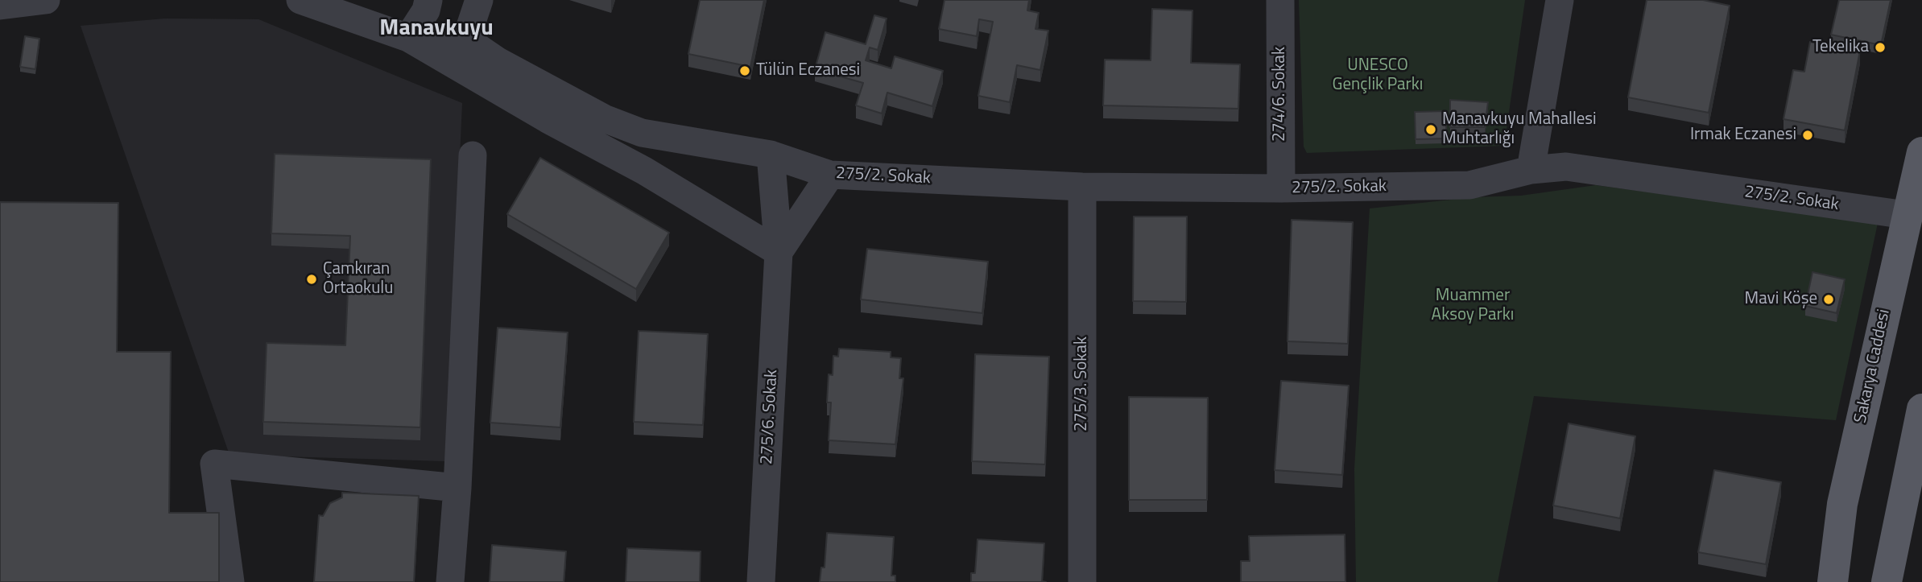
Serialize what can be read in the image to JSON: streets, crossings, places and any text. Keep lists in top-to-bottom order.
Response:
{
  "streets": {
    "main road": ["Sakarya Caddesi"],
    "street": [
      "274/6. Sokak",
      "275/2. Sokak",
      "275/3. Sokak",
      "275/6. Sokak"
    ]
  },
  "crossings": [
    ["274/6. Sokak", "275/2. Sokak"],
    ["275/2. Sokak", "Sakarya Caddesi"],
    ["275/2. Sokak", "275/3. Sokak"]
  ],
  "districts": ["Manavkuyu"],
  "parks": ["UNESCO Gençlik Parkı", "Muammer Aksoy Parkı"],
  "places": [
    "Tekelika",
    "Tülün Eczanesi",
    "Manavkuyu Mahallesi Muhtarlığı",
    "Irmak Eczanesi",
    "Çamkıran Ortaokulu",
    "Mavi Köşe"
  ]
}
